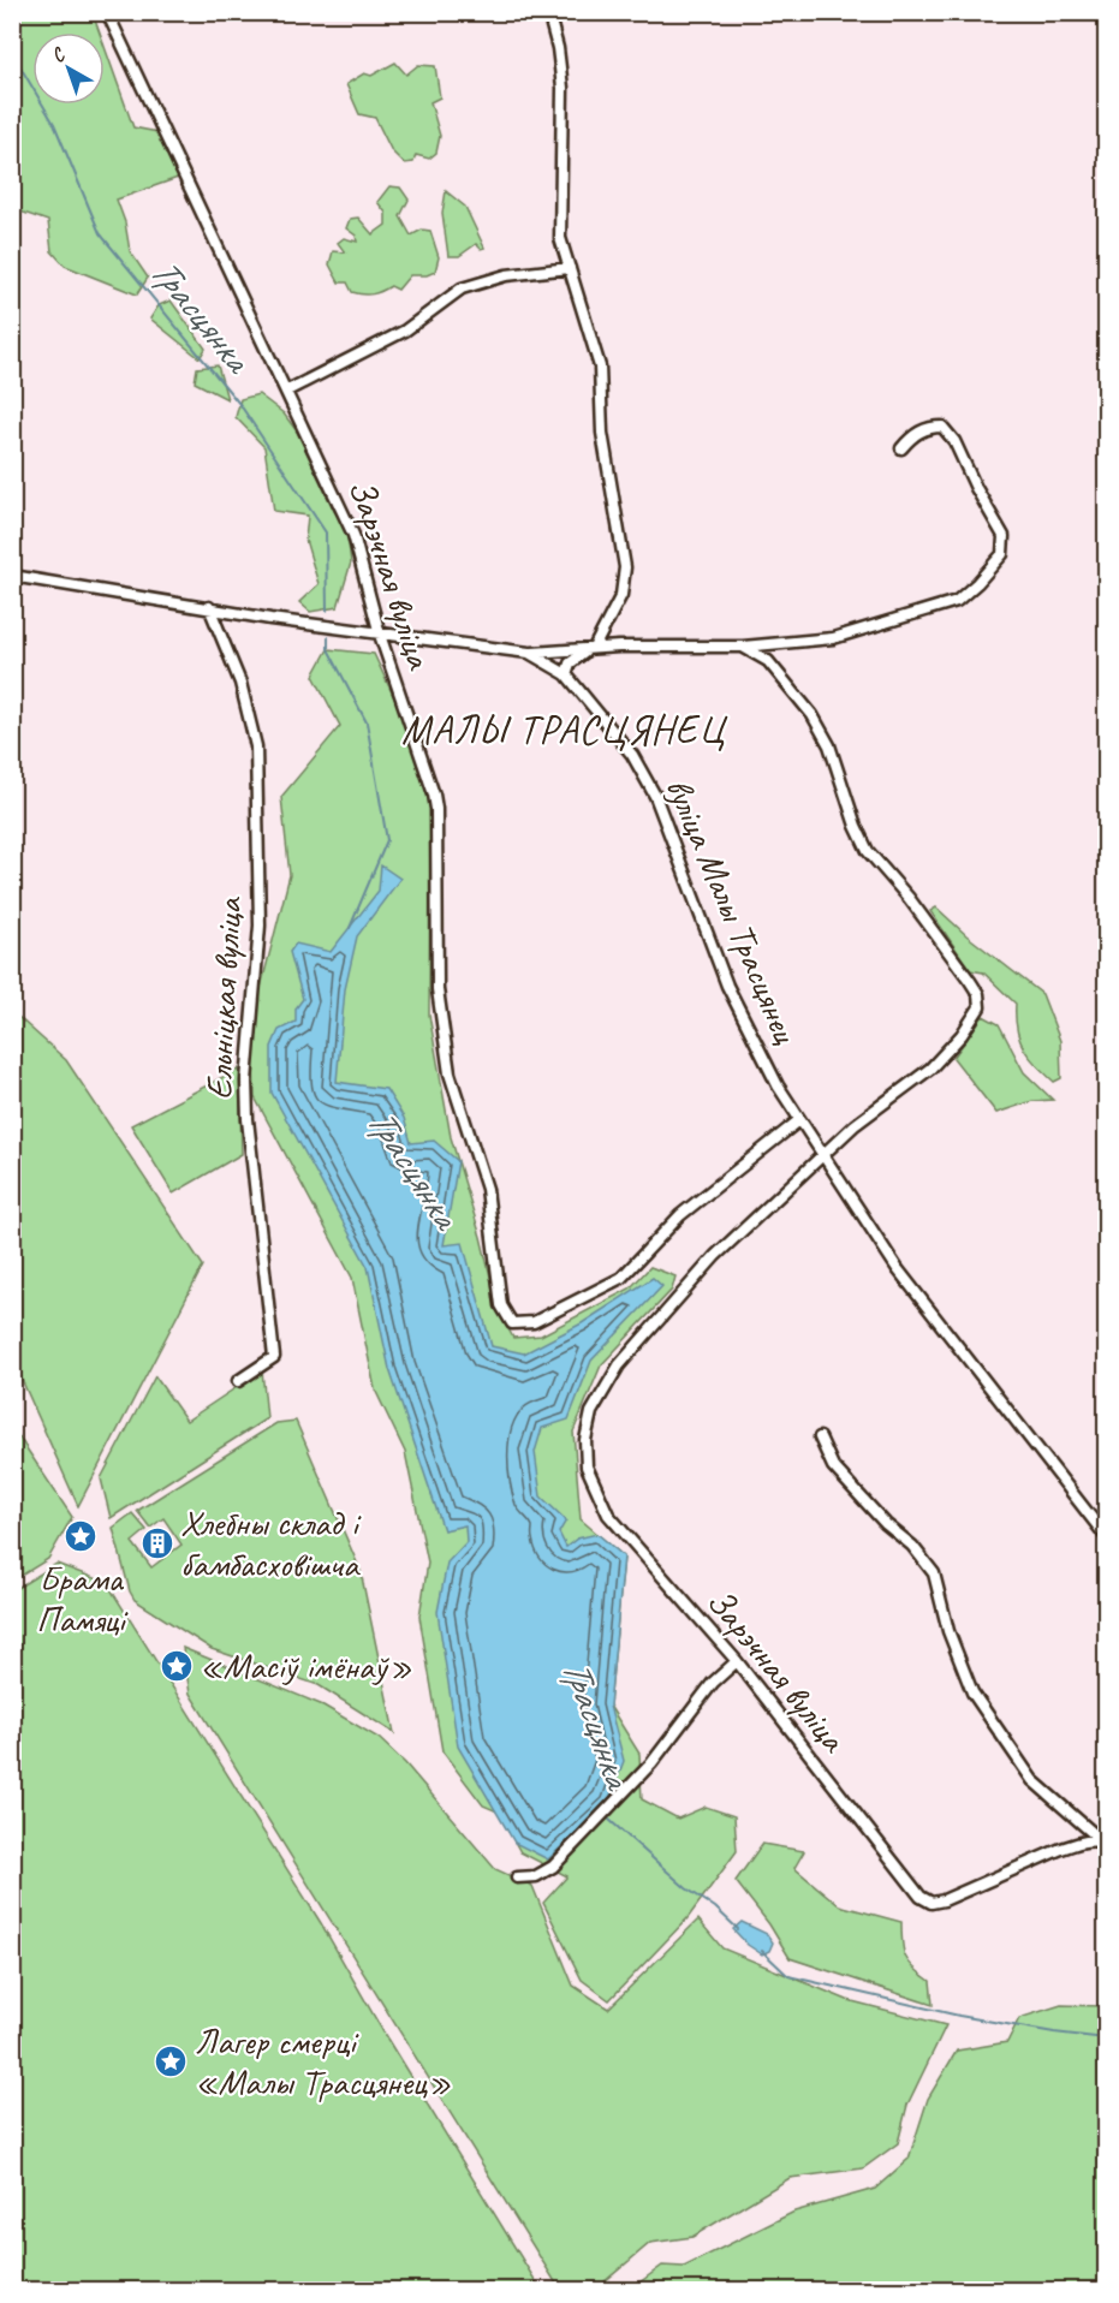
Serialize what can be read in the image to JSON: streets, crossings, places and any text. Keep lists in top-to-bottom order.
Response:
{
  "streets": {
    "street": ["Зарэчная вуліца", "вуліца Малы Трасцянец", "Ельніцкая вуліца"]
  },
  "crossings": [
    ["Зарэчная вуліца", "вуліца Малы Трасцянец"]
  ],
  "districts": ["МАЛЫ ТРАСЦЯНЕЦ"],
  "water": ["Трасцянка"],
  "places": {
    "place": ["Брама Памяці", "«Масіў імёнаў»", "Лагер смерці «Малы Трасцянец»"],
    "building": ["Хлебны склад і бамбасховішча"]
  },
  "north": "top left"
}
